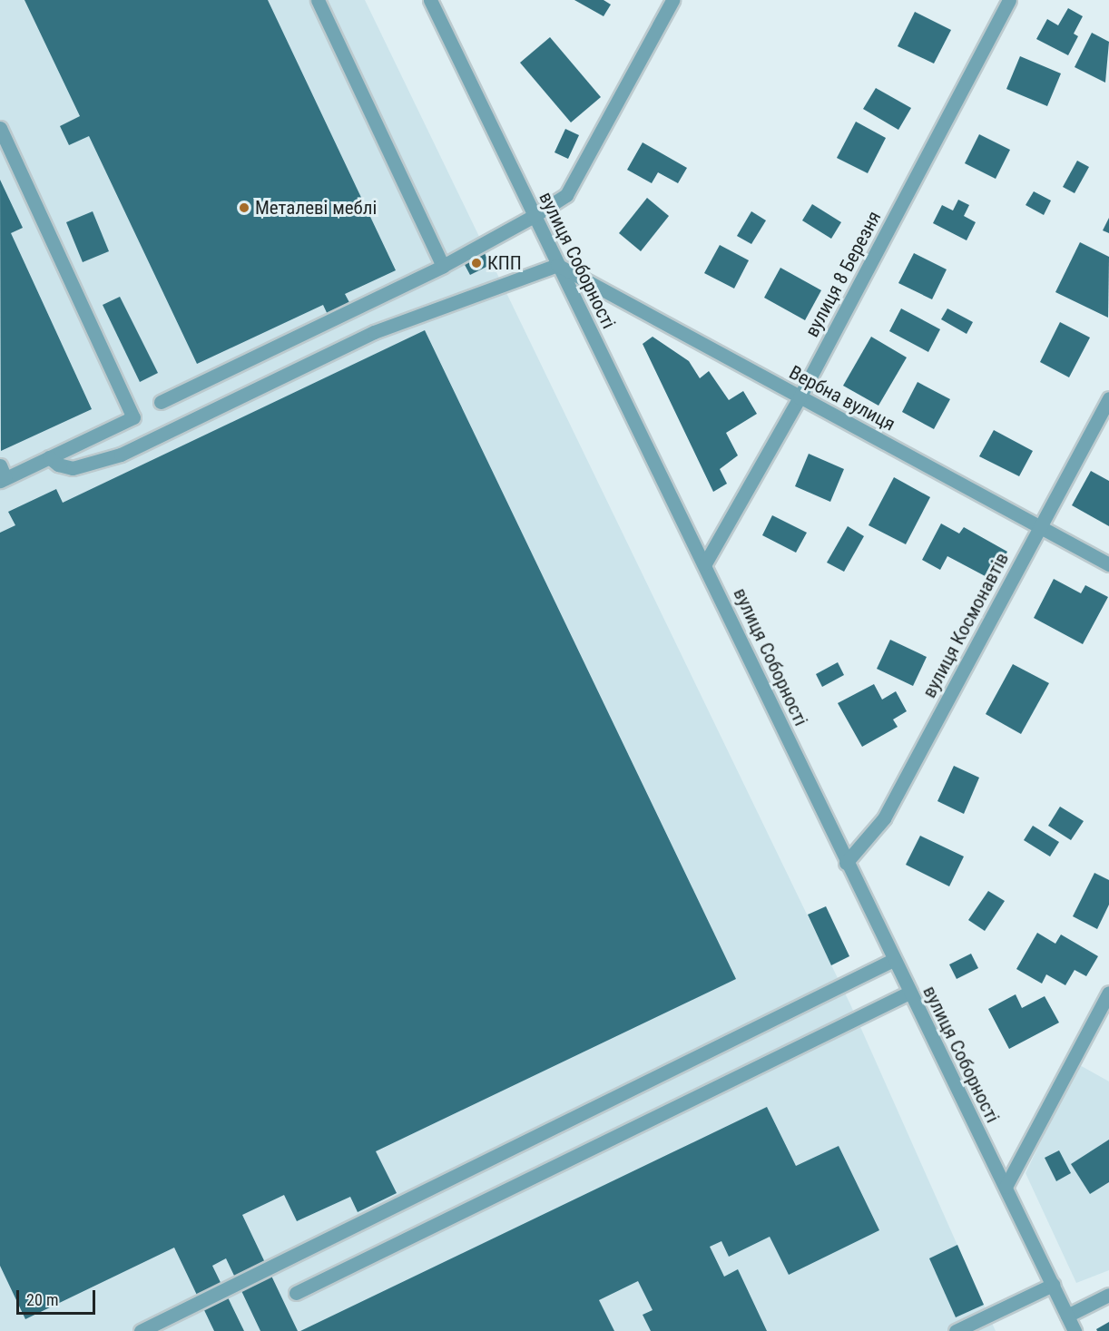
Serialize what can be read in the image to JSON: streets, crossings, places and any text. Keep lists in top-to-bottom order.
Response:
{
  "streets": {
    "street": [
      "вулиця Соборності",
      "вулиця 8 Березня",
      "Вербна вулиця",
      "вулиця Космонавтів"
    ]
  },
  "crossings": [
    ["вулиця Соборності", "вулиця 8 Березня"],
    ["вулиця Соборності", "Вербна вулиця"],
    ["вулиця Соборності", "вулиця Космонавтів"],
    ["вулиця 8 Березня", "Вербна вулиця"],
    ["Вербна вулиця", "вулиця Космонавтів"]
  ],
  "places": ["Металеві меблі", "КПП"],
  "scale_bar": "20 m"
}
